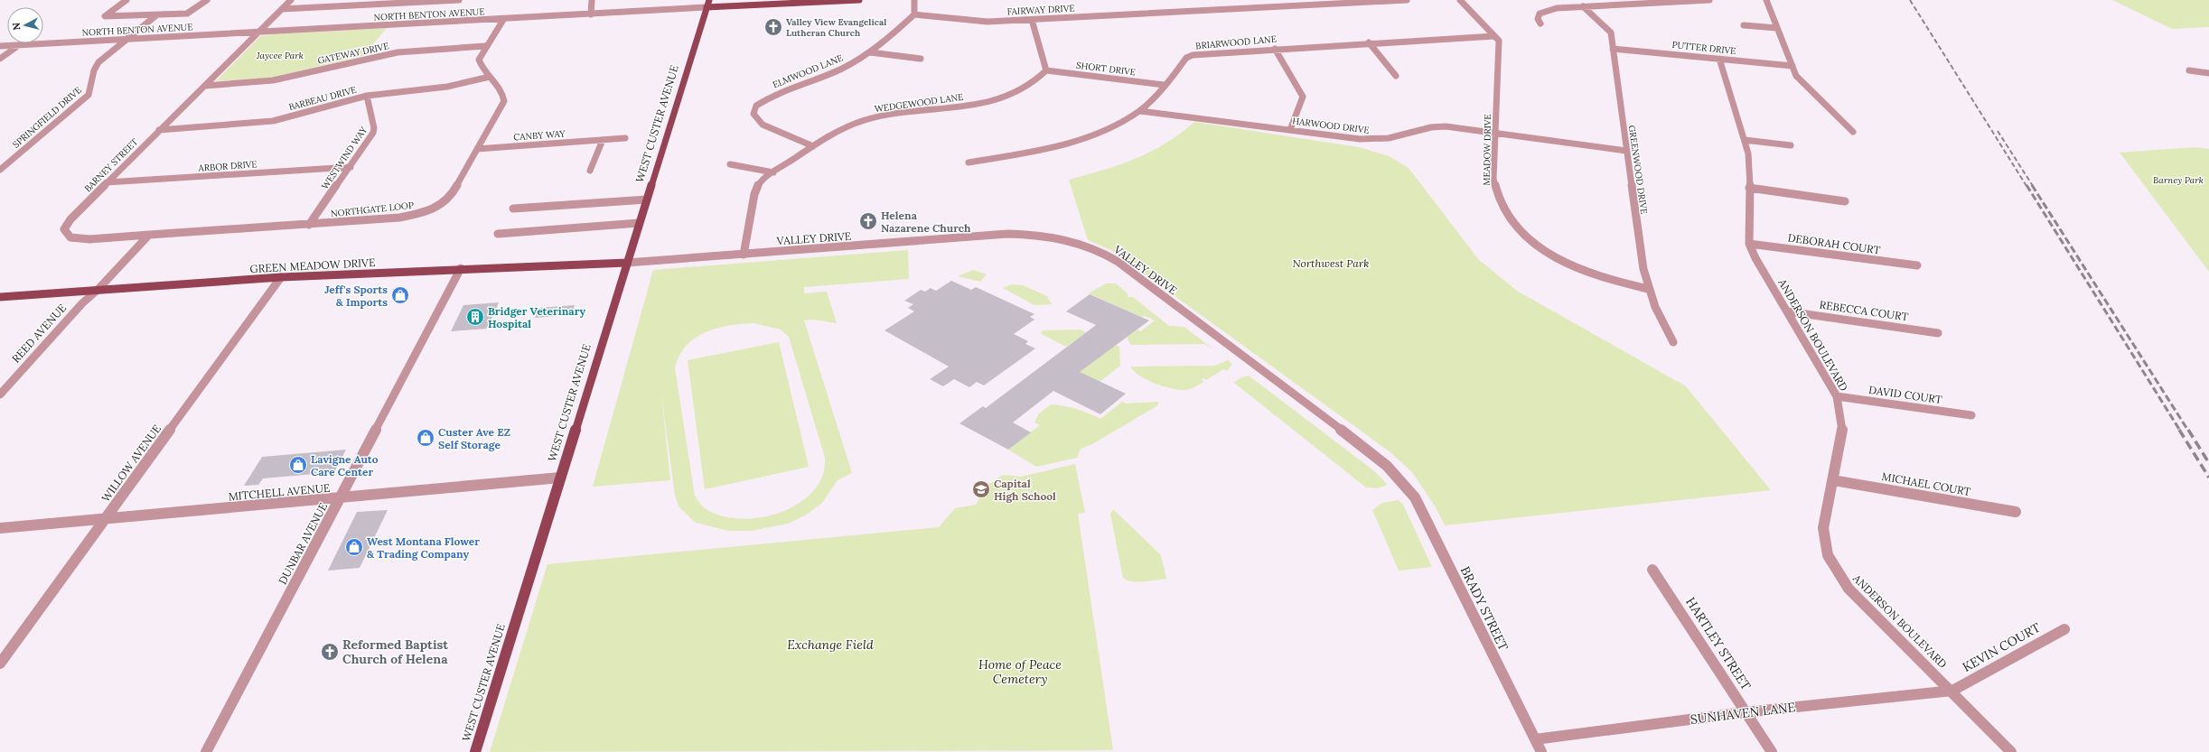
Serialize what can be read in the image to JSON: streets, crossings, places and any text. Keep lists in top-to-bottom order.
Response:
{
  "streets": {
    "main road": ["NORTH BENTON AVENUE", "WEST CUSTER AVENUE", "GREEN MEADOW DRIVE"],
    "street": [
      "FAIRWAY DRIVE",
      "BRIARWOOD LANE",
      "PUTTER DRIVE",
      "GATEWAY DRIVE",
      "SHORT DRIVE",
      "ELMWOOD LANE",
      "BARBEAU DRIVE",
      "WEDGEWOOD LANE",
      "SPRINGFIELD DRIVE",
      "HARWOOD DRIVE",
      "CANBY WAY",
      "MEADOW DRIVE",
      "WESTWIND WAY",
      "BARNEY STREET",
      "ARBOR DRIVE",
      "GREENWOOD DRIVE",
      "NORTHGATE LOOP",
      "VALLEY DRIVE",
      "DEBORAH COURT",
      "REBECCA COURT",
      "REED AVENUE",
      "ANDERSON BOULEVARD",
      "DAVID COURT",
      "WILLOW AVENUE",
      "MICHAEL COURT",
      "MITCHELL AVENUE",
      "DUNBAR AVENUE",
      "BRADY STREET",
      "HARTLEY STREET",
      "KEVIN COURT",
      "SUNHAVEN LANE"
    ]
  },
  "crossings": [
    ["FAIRWAY DRIVE", "ELMWOOD LANE"],
    ["NORTH BENTON AVENUE", "SPRINGFIELD DRIVE"],
    ["NORTH BENTON AVENUE", "WEST CUSTER AVENUE"],
    ["NORTH BENTON AVENUE", "BARNEY STREET"],
    ["NORTH BENTON AVENUE", "NORTHGATE LOOP"],
    ["BRIARWOOD LANE", "SHORT DRIVE"],
    ["BRIARWOOD LANE", "HARWOOD DRIVE"],
    ["BRIARWOOD LANE", "MEADOW DRIVE"],
    ["PUTTER DRIVE", "GREENWOOD DRIVE"],
    ["PUTTER DRIVE", "ANDERSON BOULEVARD"],
    ["GATEWAY DRIVE", "BARNEY STREET"],
    ["GATEWAY DRIVE", "NORTHGATE LOOP"],
    ["SHORT DRIVE", "WEDGEWOOD LANE"],
    ["ELMWOOD LANE", "WEDGEWOOD LANE"],
    ["BARBEAU DRIVE", "WESTWIND WAY"],
    ["BARBEAU DRIVE", "BARNEY STREET"],
    ["BARBEAU DRIVE", "NORTHGATE LOOP"],
    ["WEDGEWOOD LANE", "VALLEY DRIVE"],
    ["WEST CUSTER AVENUE", "VALLEY DRIVE"],
    ["WEST CUSTER AVENUE", "GREEN MEADOW DRIVE"],
    ["WEST CUSTER AVENUE", "MITCHELL AVENUE"],
    ["HARWOOD DRIVE", "MEADOW DRIVE"],
    ["HARWOOD DRIVE", "GREENWOOD DRIVE"],
    ["CANBY WAY", "NORTHGATE LOOP"],
    ["MEADOW DRIVE", "GREENWOOD DRIVE"],
    ["WESTWIND WAY", "ARBOR DRIVE"],
    ["WESTWIND WAY", "NORTHGATE LOOP"],
    ["BARNEY STREET", "ARBOR DRIVE"],
    ["BARNEY STREET", "NORTHGATE LOOP"],
    ["VALLEY DRIVE", "GREEN MEADOW DRIVE"],
    ["VALLEY DRIVE", "BRADY STREET"],
    ["DEBORAH COURT", "ANDERSON BOULEVARD"],
    ["GREEN MEADOW DRIVE", "REED AVENUE"],
    ["GREEN MEADOW DRIVE", "WILLOW AVENUE"],
    ["GREEN MEADOW DRIVE", "DUNBAR AVENUE"],
    ["REBECCA COURT", "ANDERSON BOULEVARD"],
    ["ANDERSON BOULEVARD", "DAVID COURT"],
    ["ANDERSON BOULEVARD", "MICHAEL COURT"],
    ["ANDERSON BOULEVARD", "KEVIN COURT"],
    ["ANDERSON BOULEVARD", "SUNHAVEN LANE"],
    ["WILLOW AVENUE", "MITCHELL AVENUE"],
    ["MITCHELL AVENUE", "DUNBAR AVENUE"],
    ["BRADY STREET", "SUNHAVEN LANE"],
    ["HARTLEY STREET", "SUNHAVEN LANE"],
    ["KEVIN COURT", "SUNHAVEN LANE"]
  ],
  "parks": [
    "Jaycee Park",
    "Barney Park",
    "Northwest Park",
    "Exchange Field",
    "Home of Peace Cemetery"
  ],
  "places": {
    "church": ["Valley View Evangelical Lutheran Church", "Helena Nazarene Church", "Reformed Baptist Church of Helena"],
    "shop": [
      "Jeff's Sports & Imports",
      "Custer Ave EZ Self Storage",
      "Lavigne Auto Care Center",
      "West Montana Flower & Trading Company"
    ],
    "building": ["Bridger Veterinary Hospital"],
    "school or university": ["Capital High School"]
  },
  "north": "left"
}
